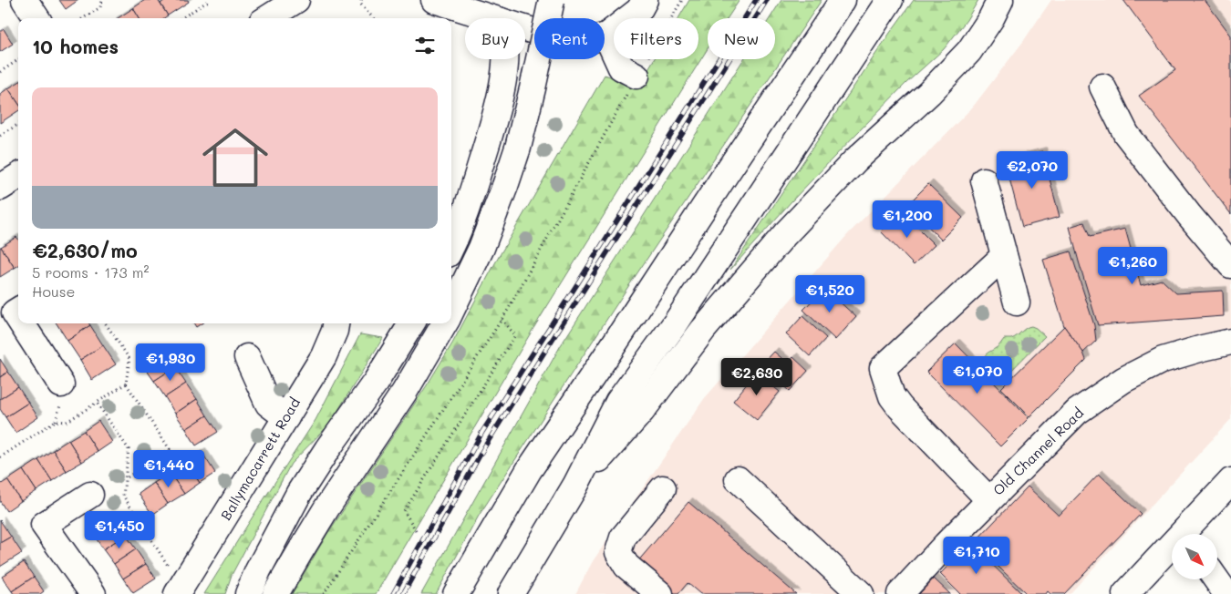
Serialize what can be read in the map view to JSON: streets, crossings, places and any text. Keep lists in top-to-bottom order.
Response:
{
  "streets": {
    "main road": ["Old Channel Road", "Ballymacarrett Road"]
  },
  "north": "bottom right",
  "page": {
    "chip": [
      "Buy",
      "Rent",
      "Filters",
      "New"
    ],
    "heading": "10 homes",
    "list": [
      {
        "name": "€2,630/mo",
        "note": "5 rooms · 173 m² · House"
      }
    ],
    "price": [
      "€2,070",
      "€1,200",
      "€1,260",
      "€1,520",
      "€1,930",
      "€1,070",
      "€2,630",
      "€1,440",
      "€1,450",
      "€1,710"
    ]
  }
}
